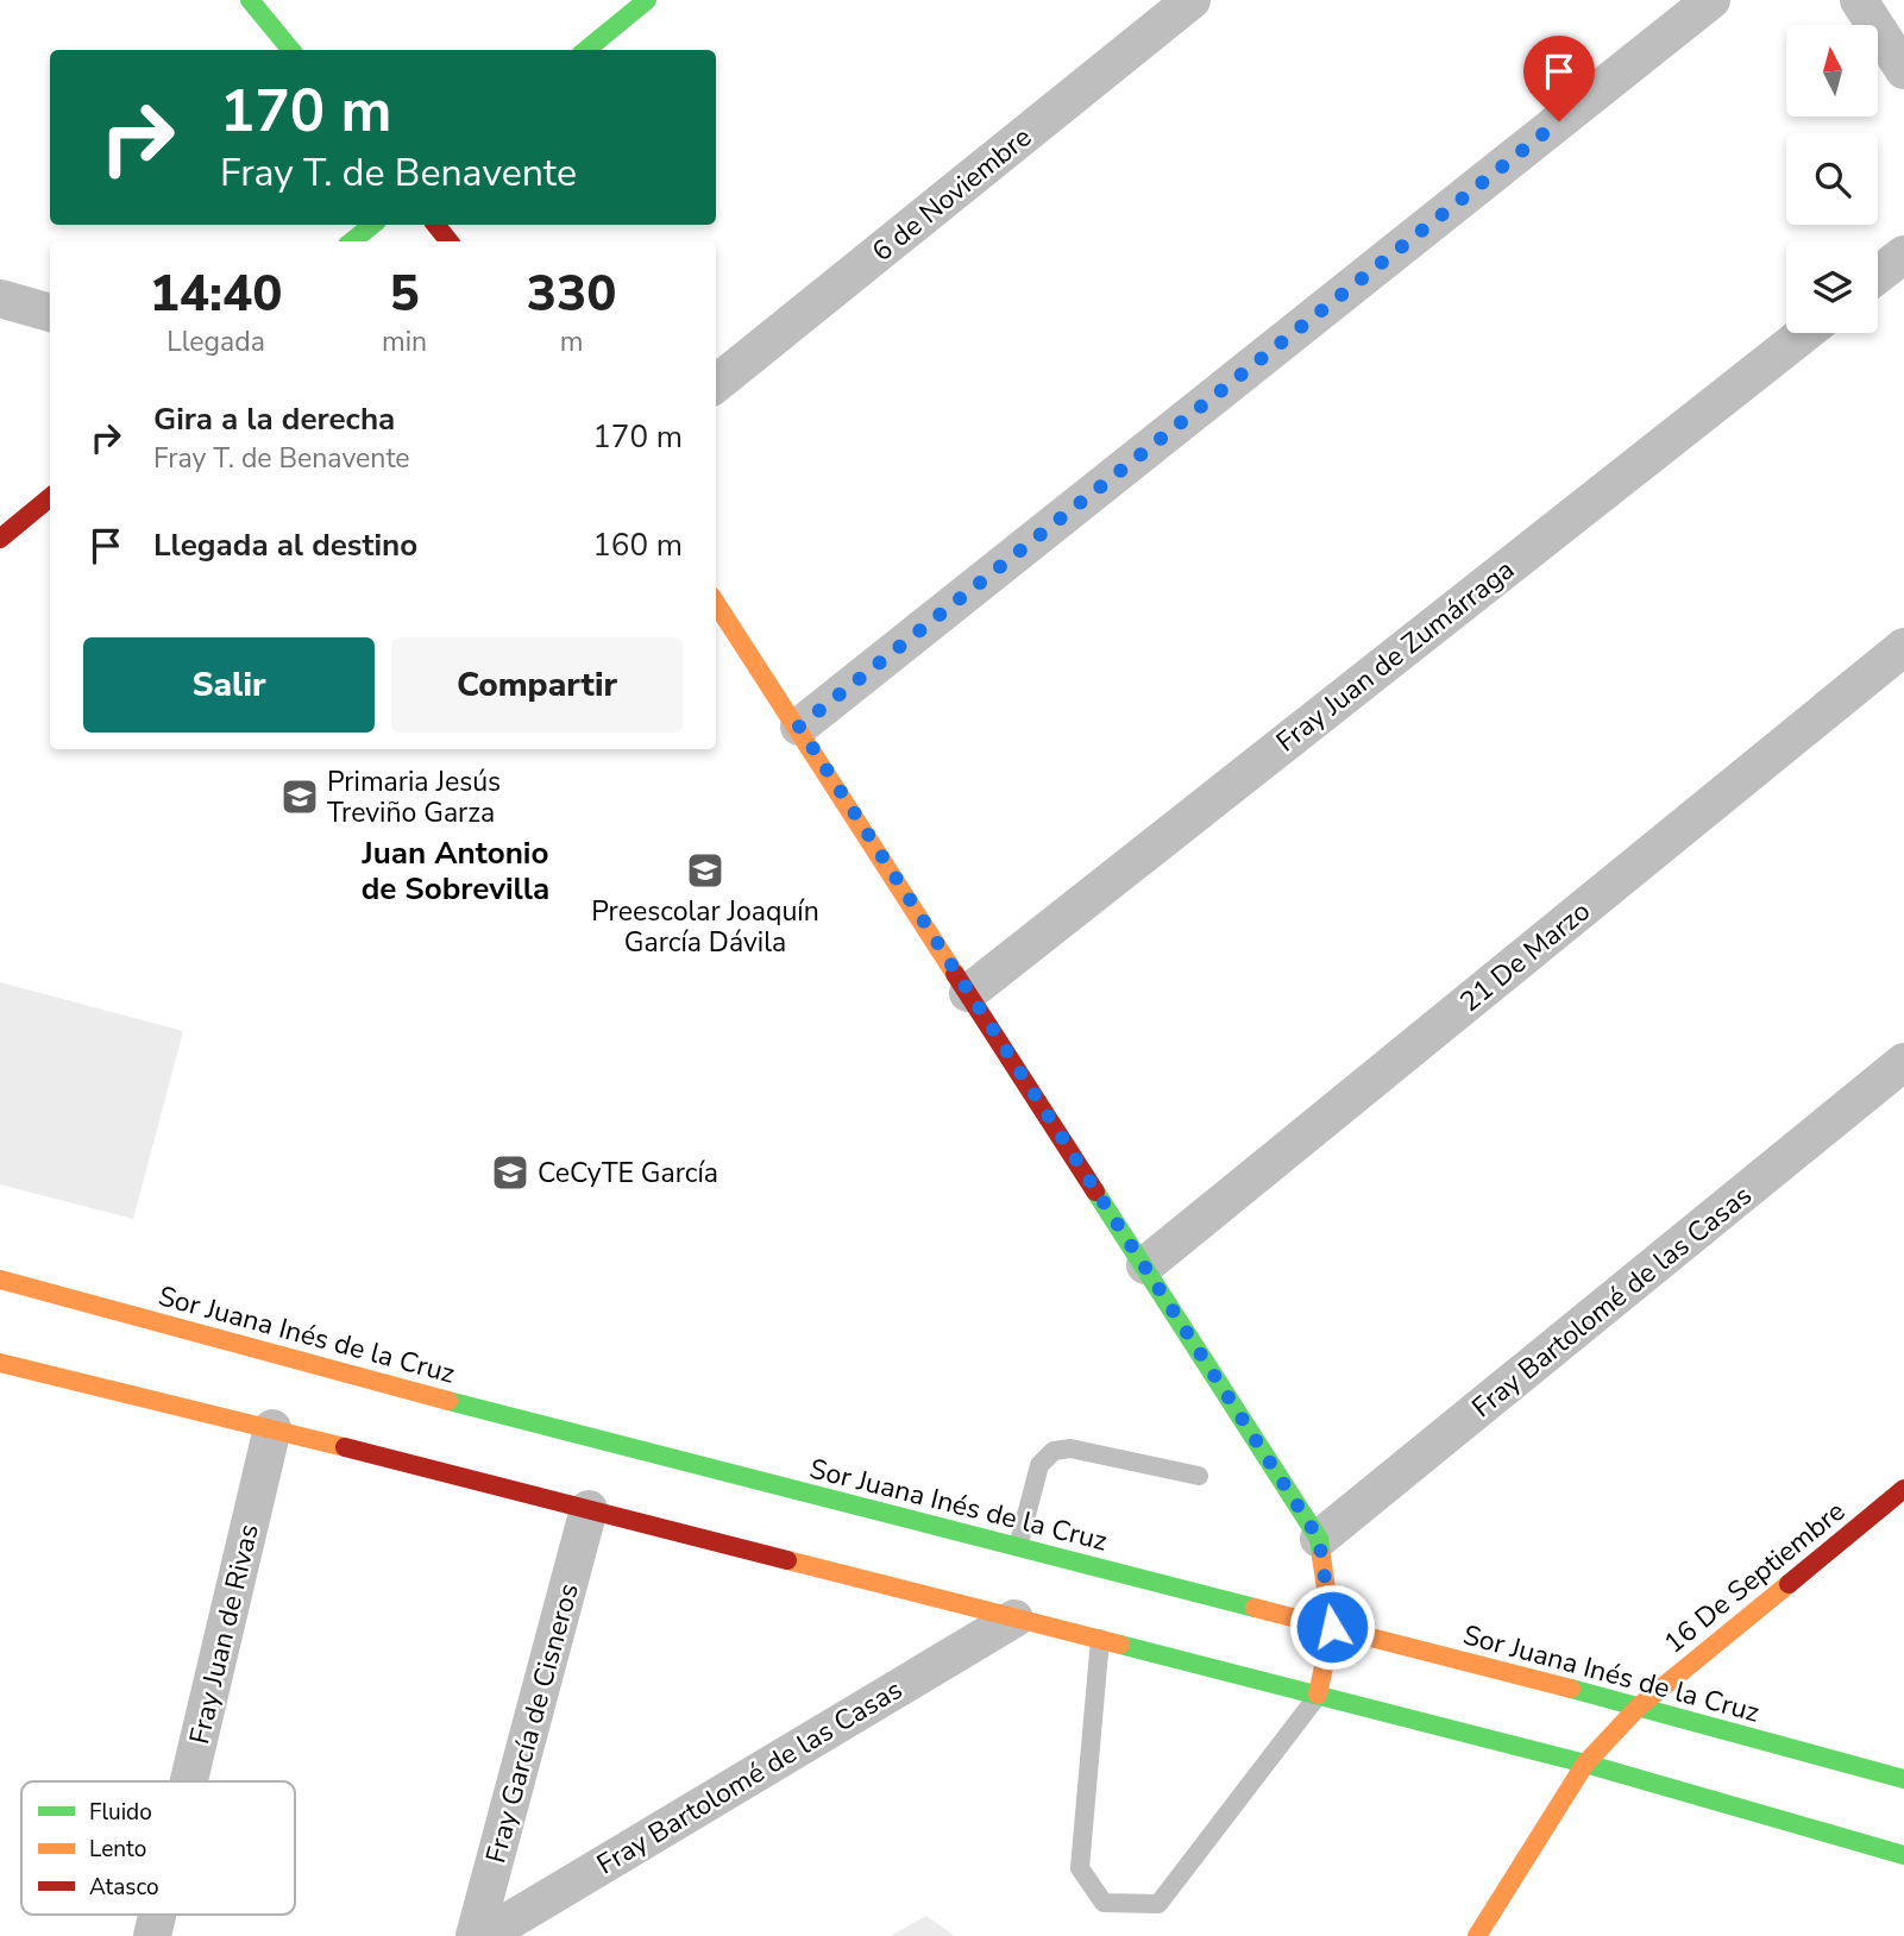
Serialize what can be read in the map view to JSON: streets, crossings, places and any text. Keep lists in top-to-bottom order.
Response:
{
  "streets": {
    "main road": ["Sor Juana Inés de la Cruz", "16 De Septiembre"],
    "street": [
      "6 de Noviembre",
      "Fray Juan de Zumárraga",
      "21 De Marzo",
      "Fray Bartolomé de las Casas",
      "Fray Juan de Rivas",
      "Fray García de Cisneros"
    ]
  },
  "crossings": [
    ["Sor Juana Inés de la Cruz", "16 De Septiembre"]
  ],
  "districts": ["Juan Antonio de Sobrevilla"],
  "places": {
    "school or university": ["Primaria Jesús Treviño Garza", "Preescolar Joaquín García Dávila", "CeCyTE García"]
  },
  "legend": ["Fluido", "Lento", "Atasco"],
  "north": "top",
  "page": {
    "turn": ["170 m", "Fray T. de Benavente"],
    "eta": [
      "14:40",
      "Llegada",
      "5",
      "min",
      "330",
      "m"
    ],
    "list": [
      {
        "name": "Gira a la derecha",
        "note": "Fray T. de Benavente",
        "value": "170 m"
      },
      {
        "name": "Llegada al destino",
        "value": "160 m"
      }
    ],
    "buttons": ["Salir", "Compartir"]
  }
}
